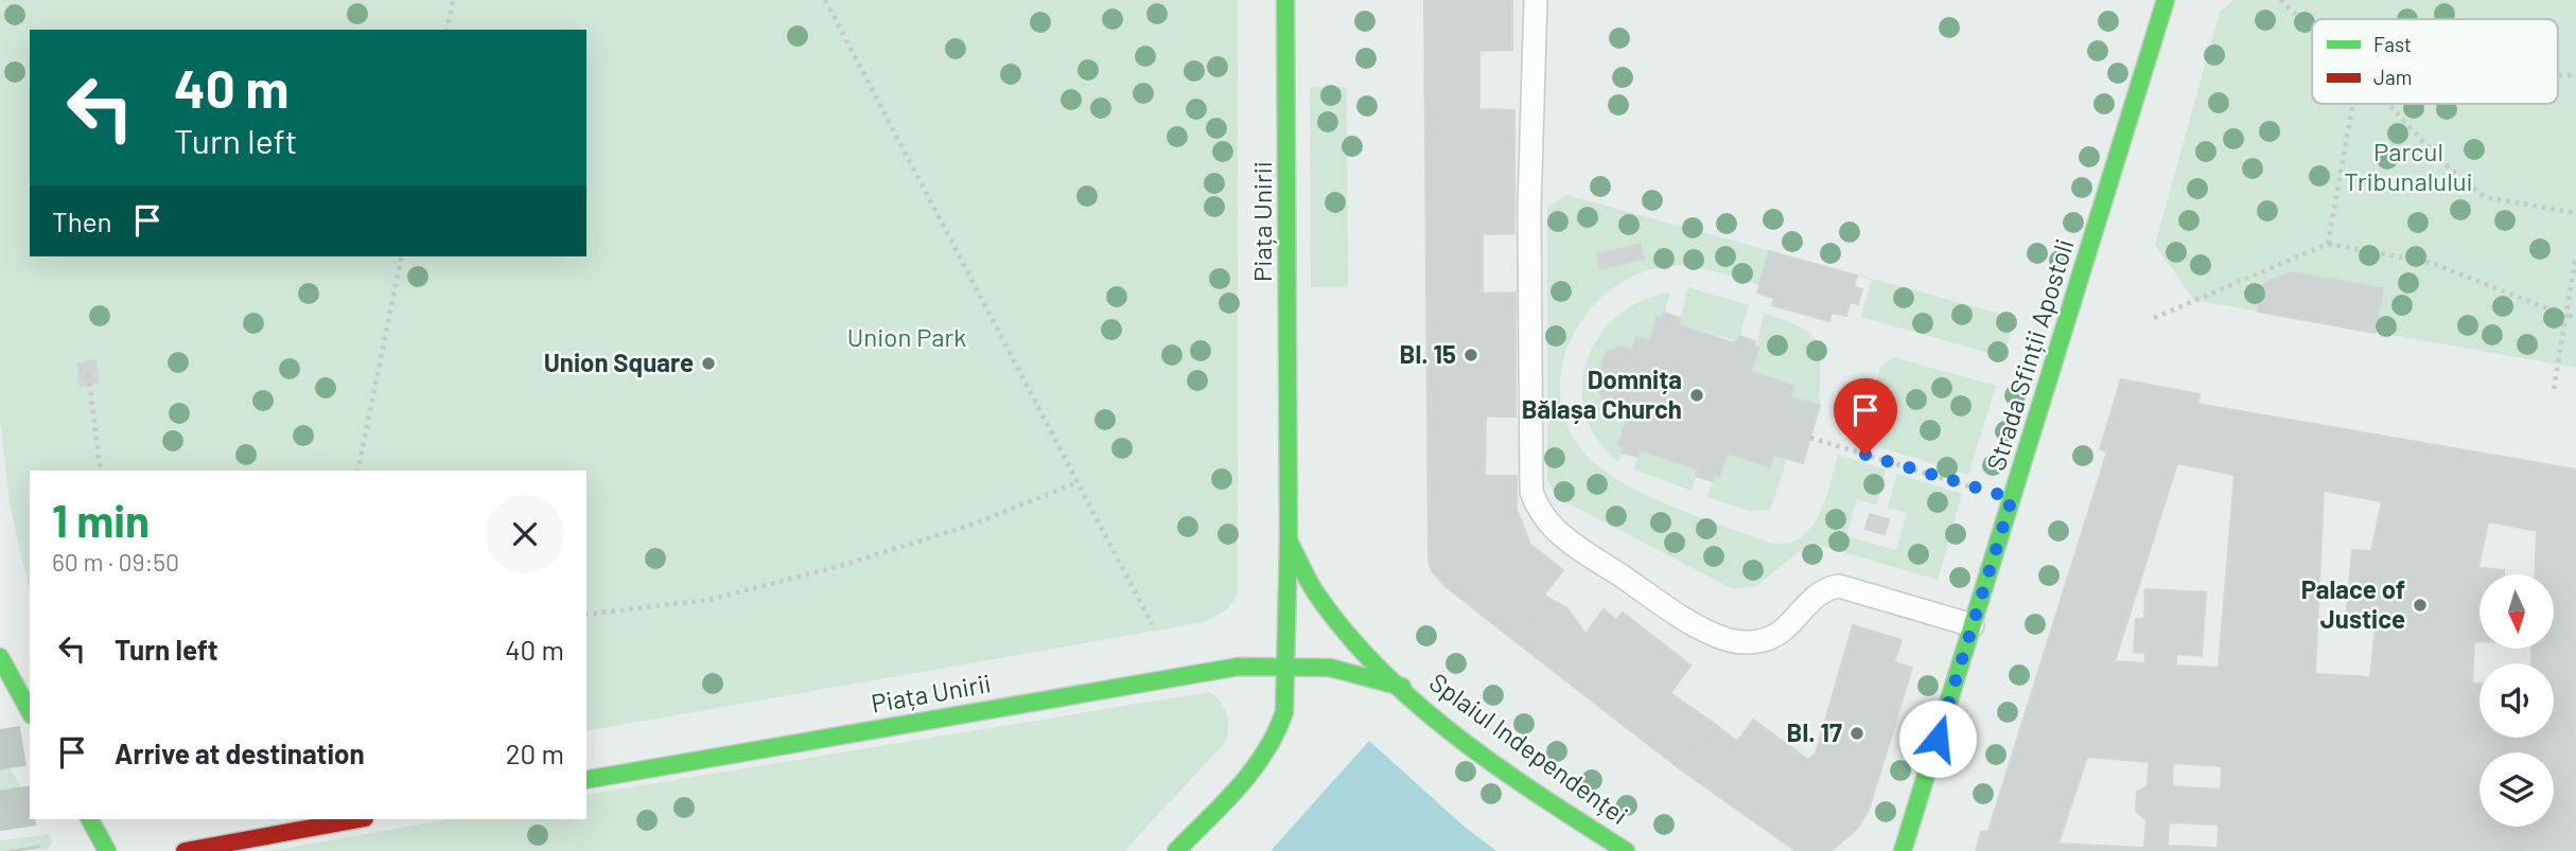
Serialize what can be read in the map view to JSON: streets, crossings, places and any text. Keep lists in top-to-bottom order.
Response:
{
  "streets": {
    "main road": ["Piața Unirii", "Strada Sfinții Apostoli", "Splaiul Independenței"]
  },
  "crossings": [
    ["Piața Unirii", "Splaiul Independenței"]
  ],
  "parks": ["Parcul Tribunalului", "Union Park"],
  "places": [
    "Bl. 15",
    "Union Square",
    "Domnița Bălașa Church",
    "Palace of Justice",
    "Bl. 17"
  ],
  "legend": ["Fast", "Jam"],
  "north": "bottom",
  "page": {
    "turn": ["40 m", "Turn left"],
    "then": "Then",
    "heading": ["1 min", "60 m · 09:50"],
    "list": [
      {
        "name": "Turn left",
        "value": "40 m"
      },
      {
        "name": "Arrive at destination",
        "value": "20 m"
      }
    ]
  }
}
